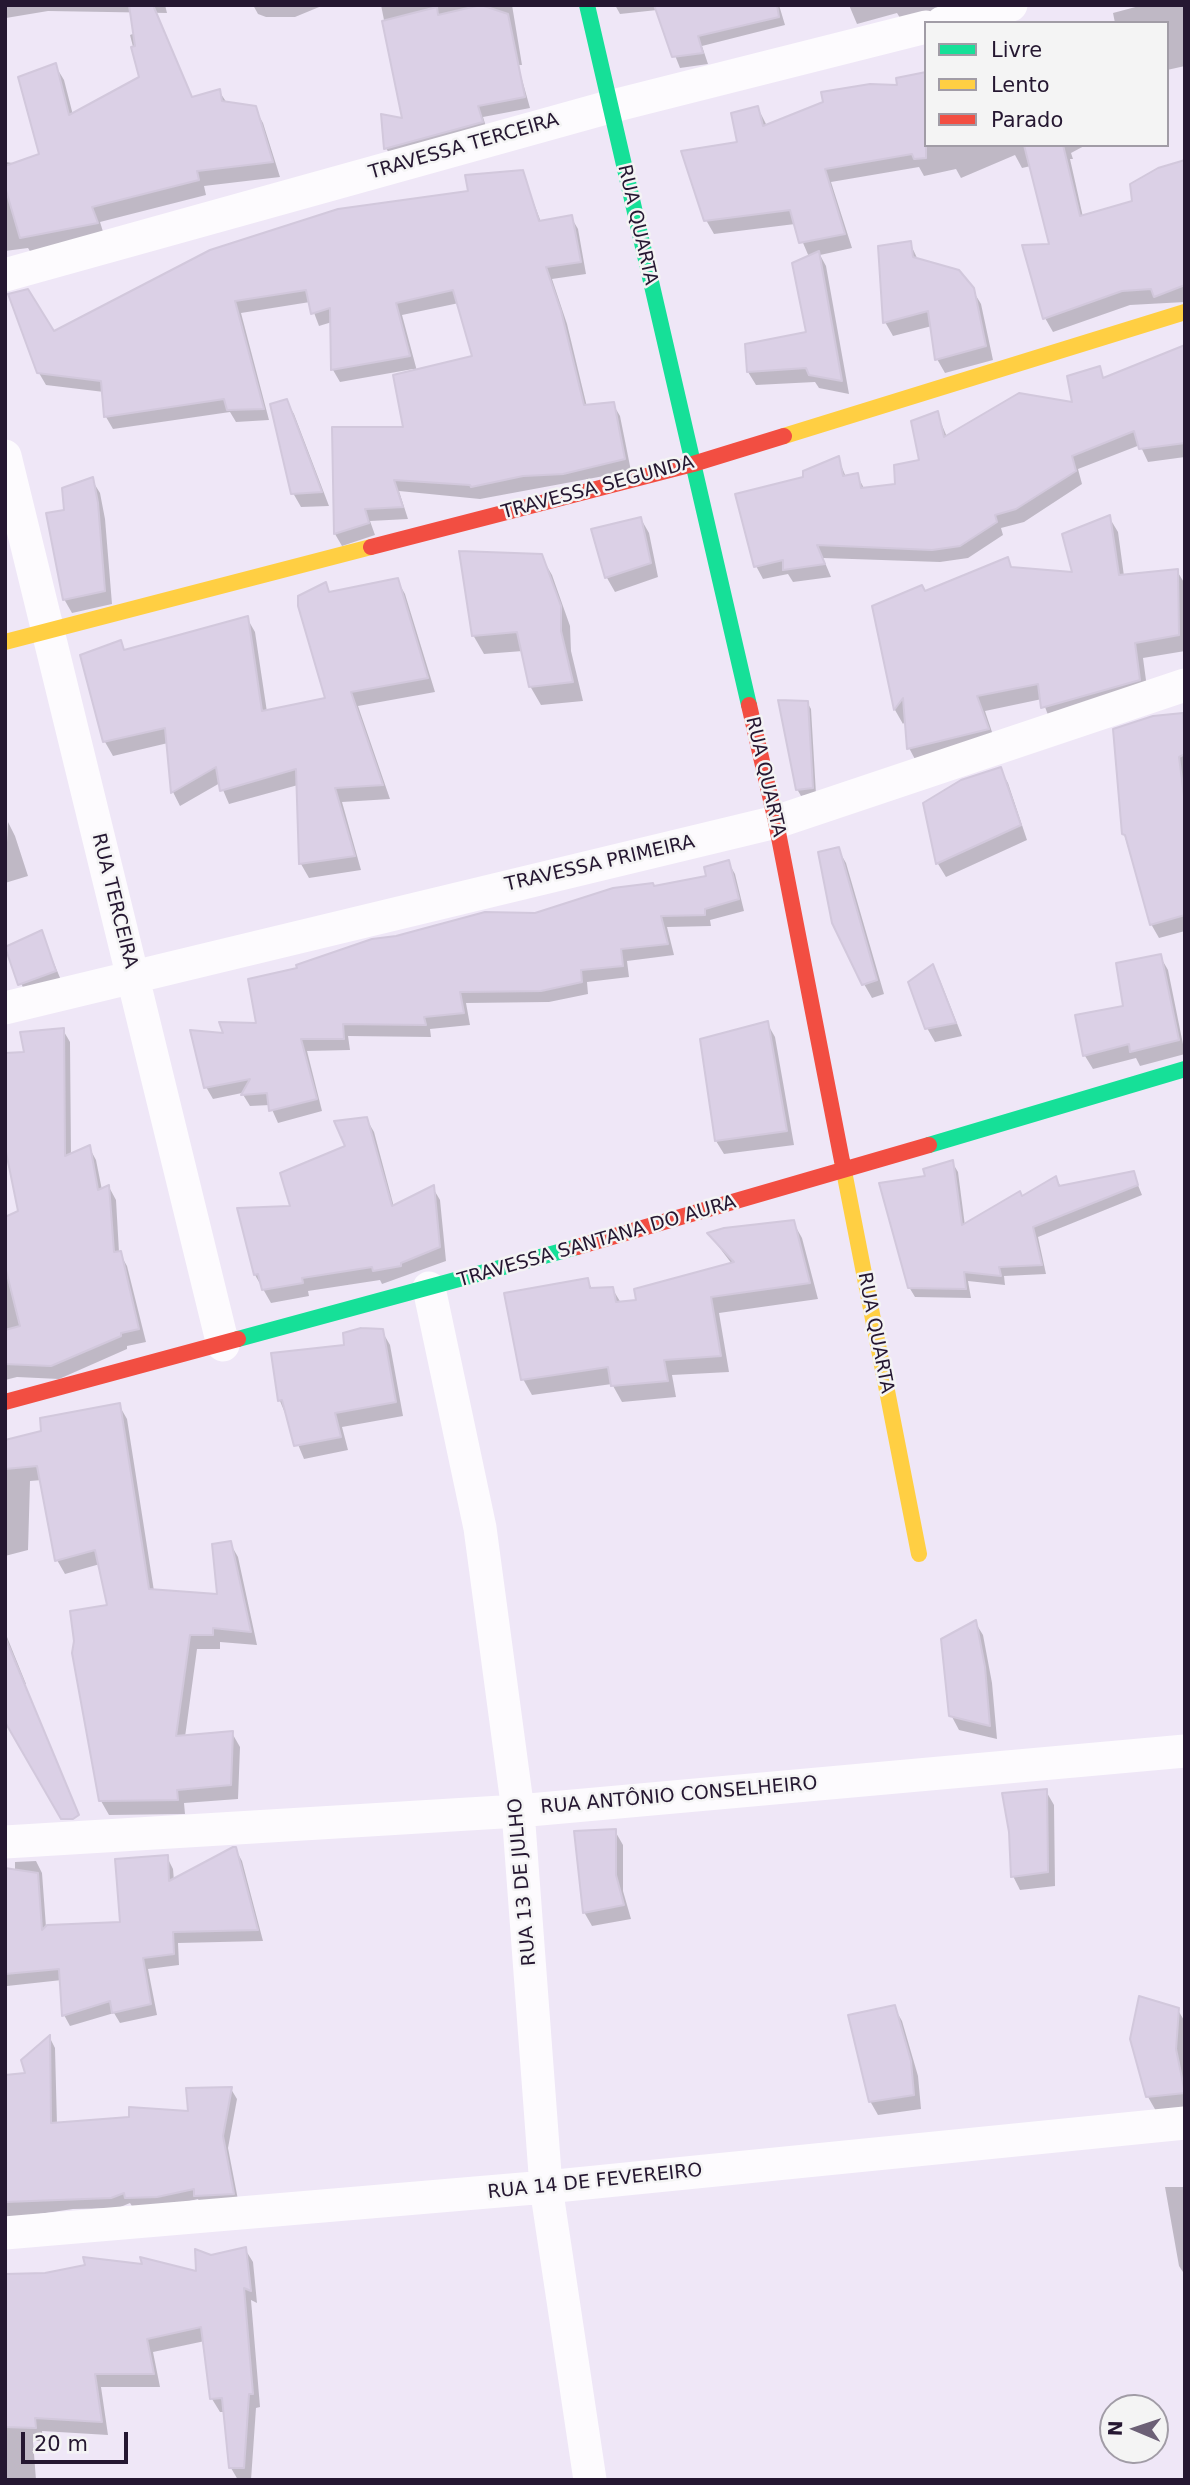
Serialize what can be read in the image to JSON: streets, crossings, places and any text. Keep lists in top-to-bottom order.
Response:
{
  "streets": {
    "street": [
      "TRAVESSA TERCEIRA",
      "RUA QUARTA",
      "TRAVESSA SEGUNDA",
      "TRAVESSA PRIMEIRA",
      "RUA TERCEIRA",
      "TRAVESSA SANTANA DO AURA",
      "RUA ANTÔNIO CONSELHEIRO",
      "RUA 13 DE JULHO",
      "RUA 14 DE FEVEREIRO"
    ]
  },
  "crossings": [
    ["TRAVESSA TERCEIRA", "RUA QUARTA"],
    ["RUA QUARTA", "TRAVESSA SEGUNDA"],
    ["RUA QUARTA", "TRAVESSA PRIMEIRA"],
    ["RUA QUARTA", "TRAVESSA SANTANA DO AURA"],
    ["TRAVESSA SEGUNDA", "RUA TERCEIRA"],
    ["TRAVESSA PRIMEIRA", "RUA TERCEIRA"],
    ["RUA TERCEIRA", "TRAVESSA SANTANA DO AURA"],
    ["TRAVESSA SANTANA DO AURA", "RUA 13 DE JULHO"],
    ["RUA ANTÔNIO CONSELHEIRO", "RUA 13 DE JULHO"],
    ["RUA 13 DE JULHO", "RUA 14 DE FEVEREIRO"]
  ],
  "legend": ["Livre", "Lento", "Parado"],
  "scale_bar": "20 m",
  "north": "left"
}
